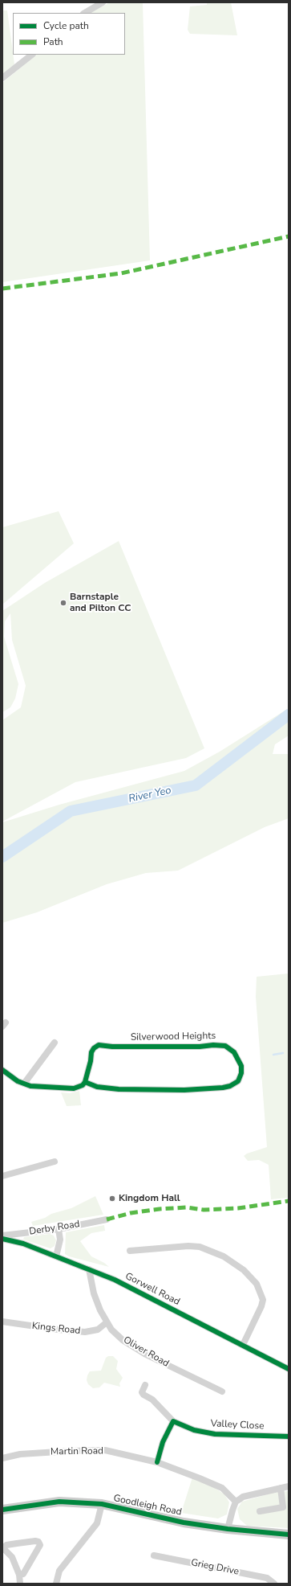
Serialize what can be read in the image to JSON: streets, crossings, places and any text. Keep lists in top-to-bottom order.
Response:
{
  "streets": {
    "street": [
      "Silverwood Heights",
      "Derby Road",
      "Gorwell Road",
      "Kings Road",
      "Oliver Road",
      "Valley Close",
      "Martin Road",
      "Goodleigh Road",
      "Grieg Drive"
    ]
  },
  "crossings": [
    ["Gorwell Road", "Oliver Road"],
    ["Kings Road", "Oliver Road"]
  ],
  "water": ["River Yeo"],
  "places": ["Barnstaple and Pilton CC", "Kingdom Hall"],
  "legend": ["Cycle path", "Path"]
}
